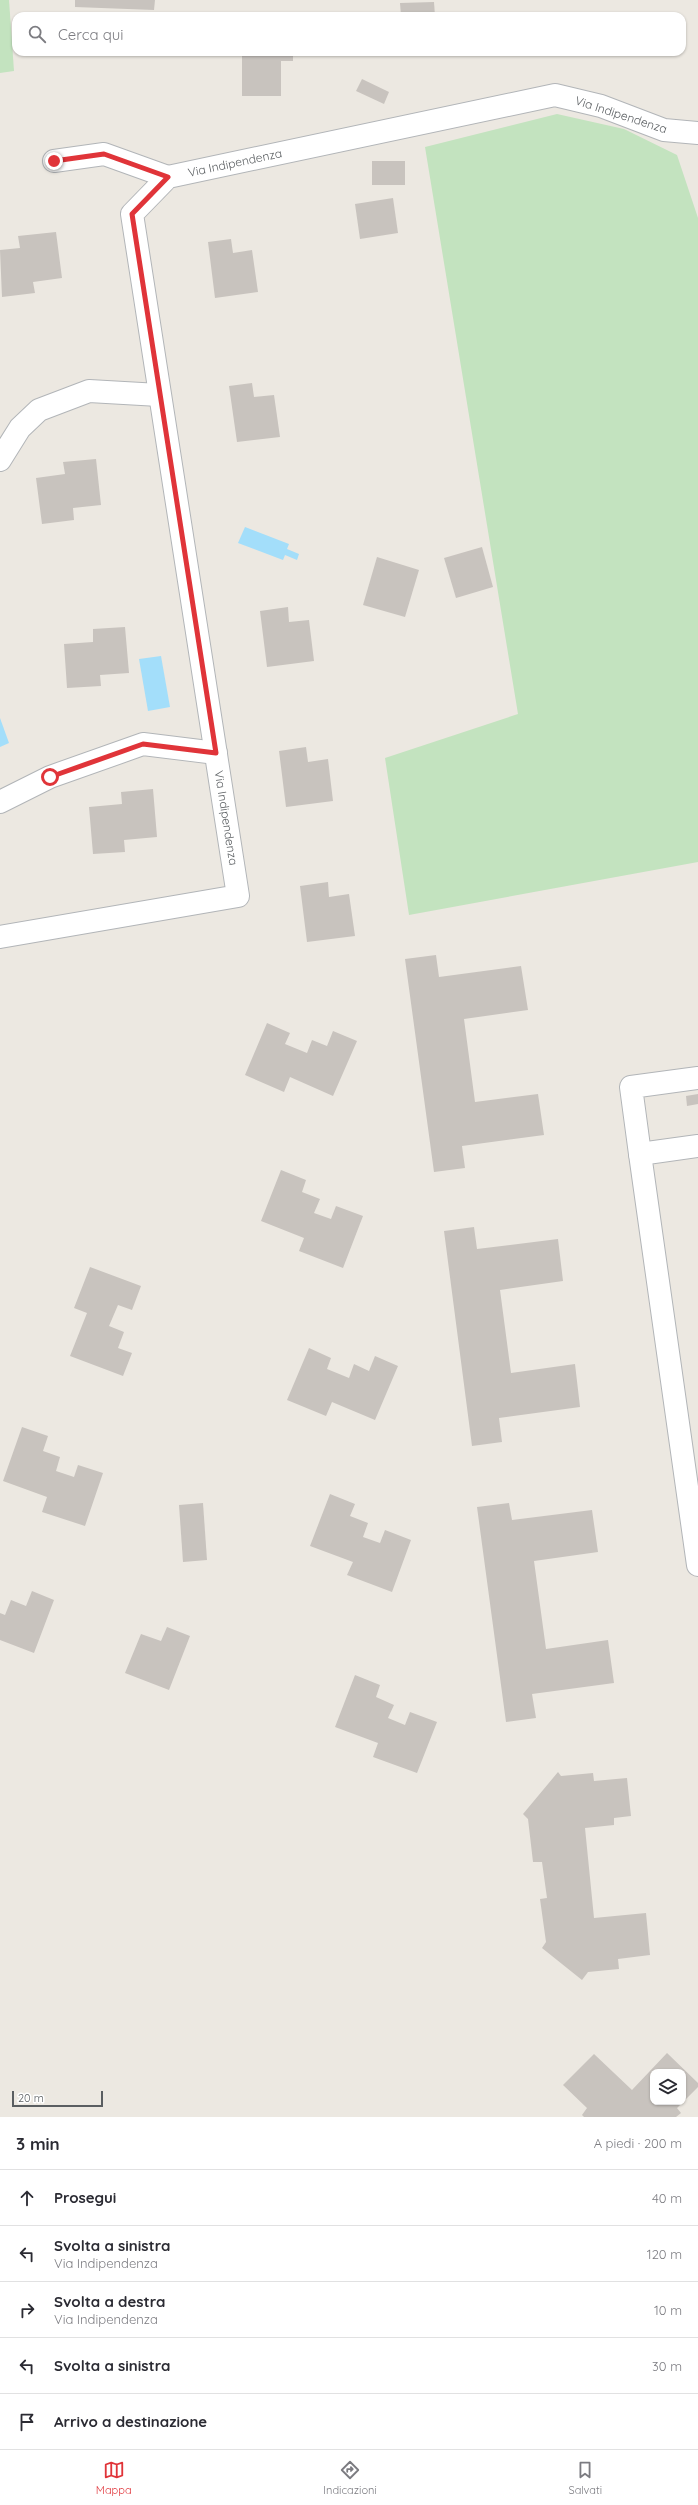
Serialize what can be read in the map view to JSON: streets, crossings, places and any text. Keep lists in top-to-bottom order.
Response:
{
  "streets": {
    "street": ["Via Indipendenza"]
  },
  "scale_bar": "20 m",
  "page": {
    "search": "Cerca qui",
    "scale": "20 m",
    "heading": ["3 min", "A piedi · 200 m"],
    "list": [
      ["Prosegui", "40 m"],
      ["Svolta a sinistra", "Via Indipendenza", "120 m"],
      ["Svolta a destra", "Via Indipendenza", "10 m"],
      ["Svolta a sinistra", "30 m"],
      "Arrivo a destinazione"
    ],
    "nav": ["Mappa", "Indicazioni", "Salvati"]
  }
}
